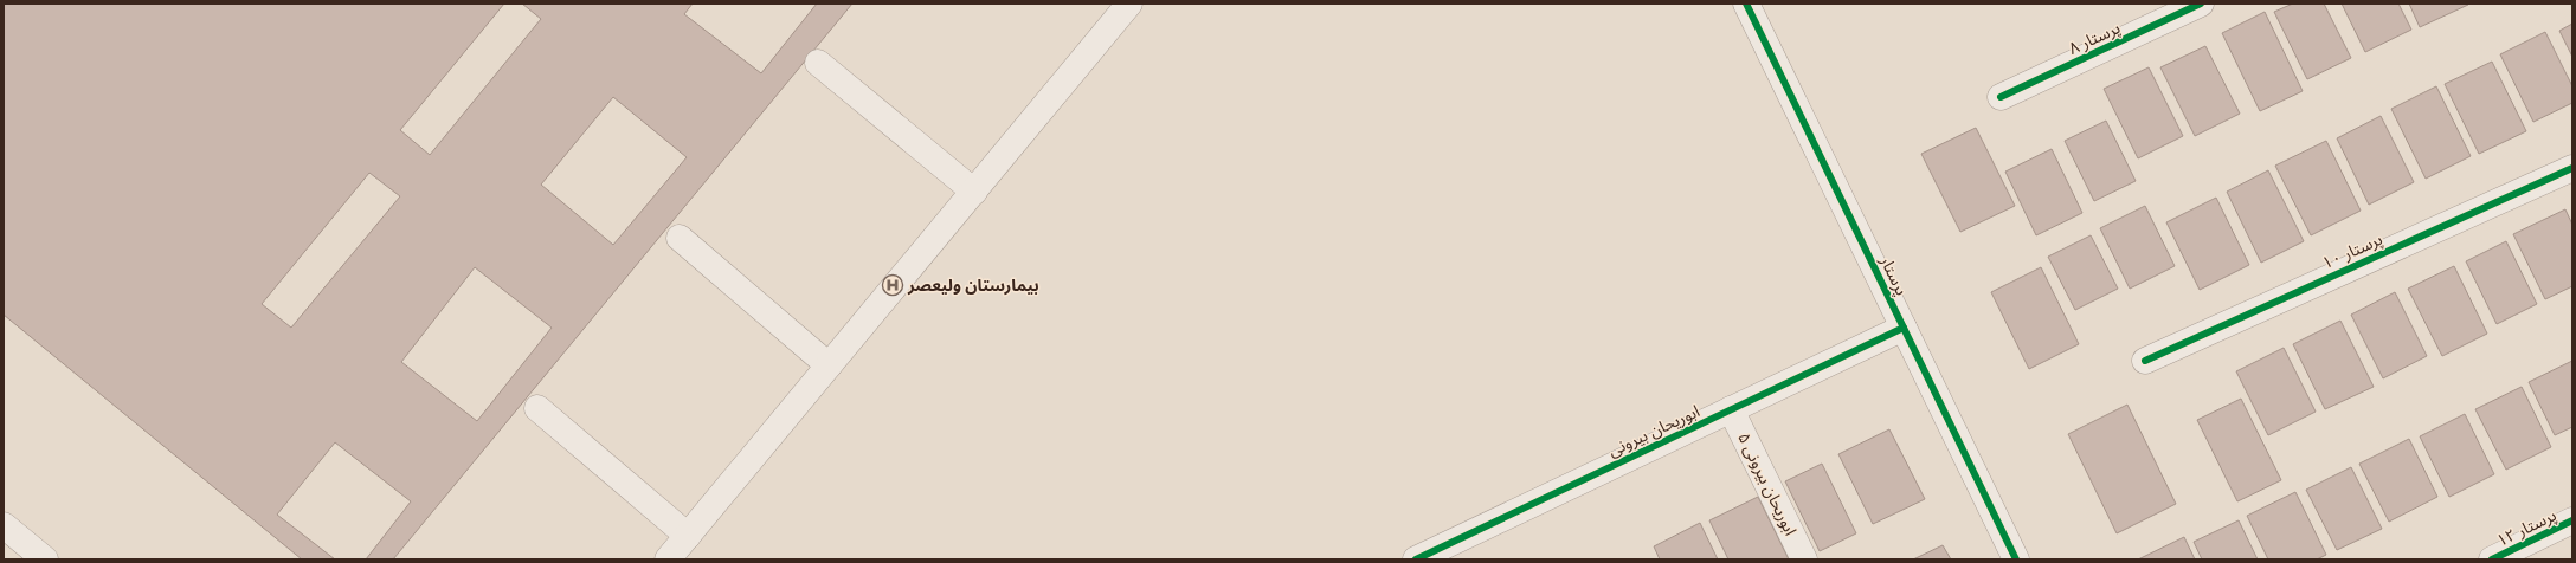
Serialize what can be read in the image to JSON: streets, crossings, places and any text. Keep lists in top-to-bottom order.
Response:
{
  "streets": {
    "street": [
      "پرستار ۸",
      "پرستار ۱۰",
      "پرستار",
      "ابوریحان بیرونی",
      "ابوریحان بیرونی ۵",
      "پرستار ۱۲"
    ]
  },
  "crossings": [
    ["پرستار", "ابوریحان بیرونی"],
    ["ابوریحان بیرونی", "ابوریحان بیرونی ۵"]
  ],
  "places": {
    "hospital": ["بیمارستان ولیعصر"]
  }
}
